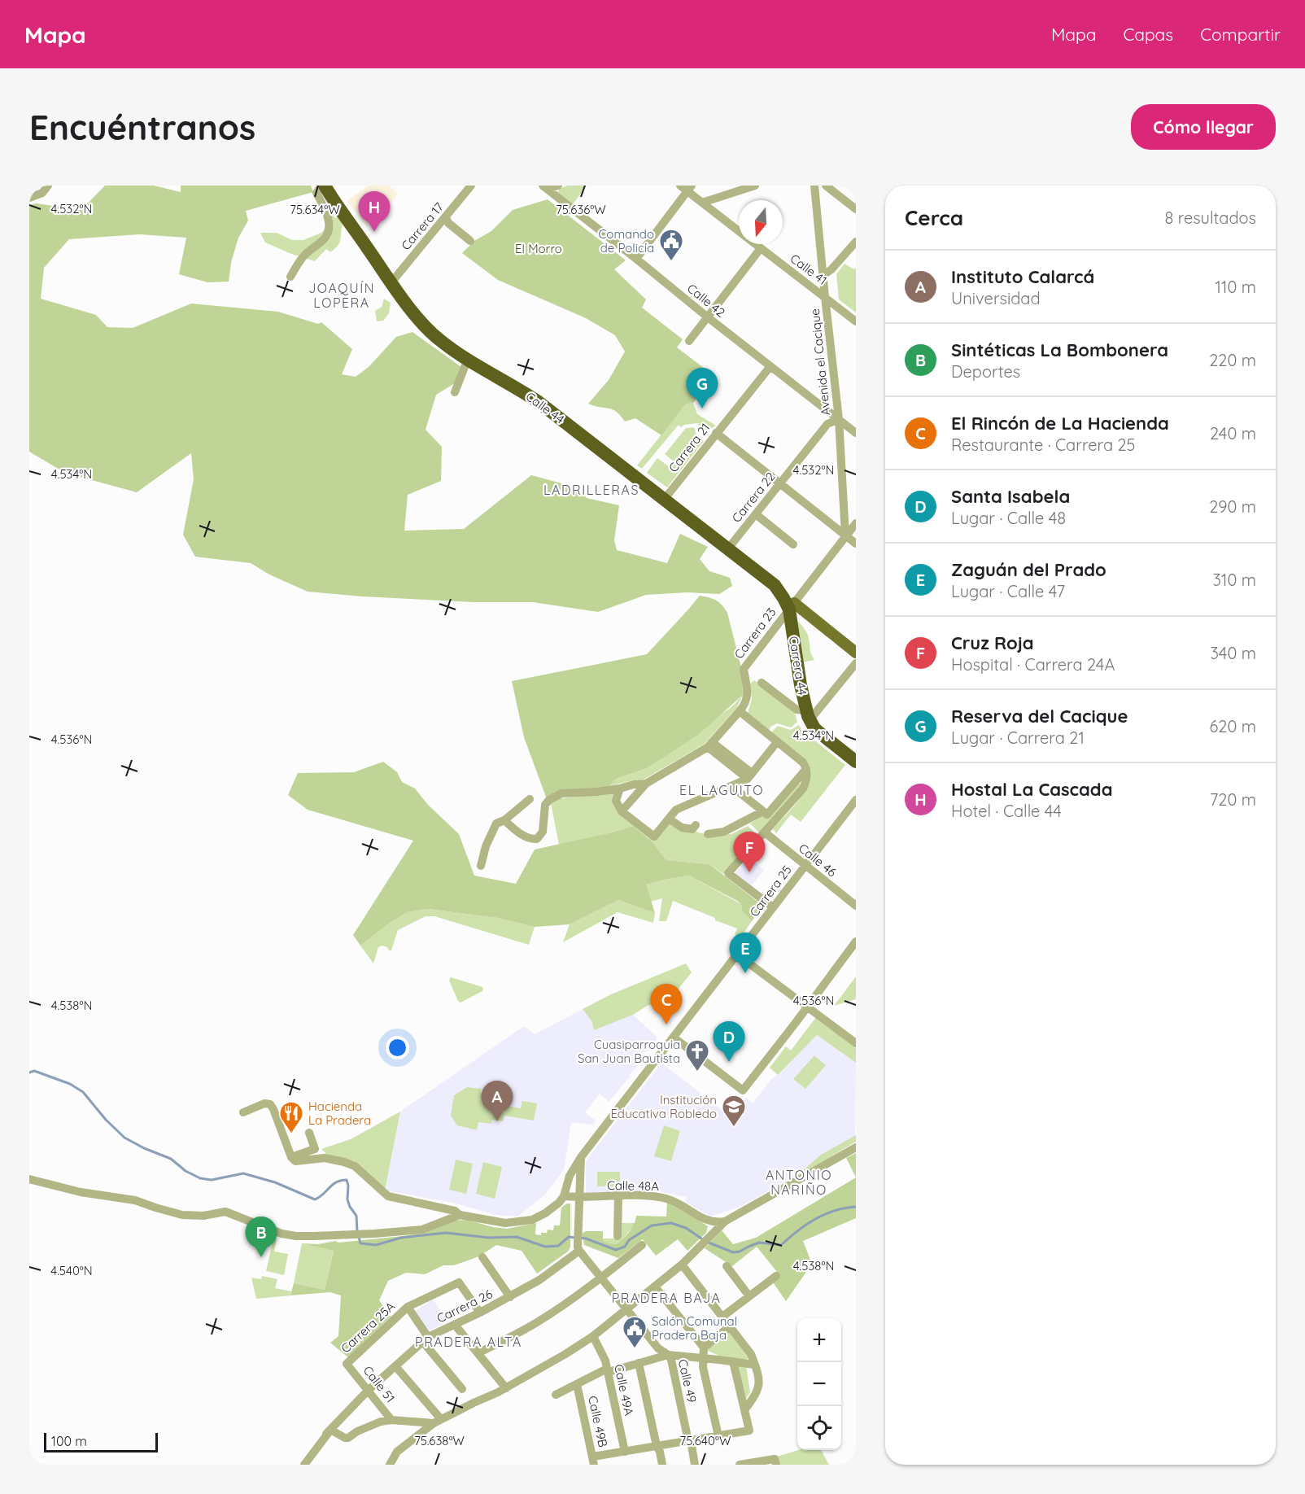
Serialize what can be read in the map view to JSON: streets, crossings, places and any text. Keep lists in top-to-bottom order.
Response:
{
  "streets": {
    "highway": ["Calle 44", "Carrera 44"],
    "street": [
      "Carrera 17",
      "Calle 41",
      "Calle 42",
      "Avenida el Cacique",
      "Carrera 21",
      "Carrera 22",
      "Carrera 23",
      "Calle 46",
      "Carrera 25",
      "Calle 48A",
      "Carrera 26",
      "Carrera 25A",
      "Calle 49",
      "Calle 51",
      "Calle 49A",
      "Calle 49B"
    ]
  },
  "crossings": [
    ["Carrera 17", "Calle 44"],
    ["Calle 41", "Avenida el Cacique"],
    ["Calle 42", "Avenida el Cacique"],
    ["Calle 42", "Carrera 21"],
    ["Calle 42", "Carrera 22"],
    ["Avenida el Cacique", "Carrera 22"],
    ["Avenida el Cacique", "Carrera 23"],
    ["Calle 44", "Carrera 21"],
    ["Calle 44", "Carrera 22"],
    ["Calle 44", "Carrera 23"],
    ["Calle 44", "Carrera 44"],
    ["Carrera 23", "Carrera 44"],
    ["Calle 46", "Carrera 25"],
    ["Carrera 25", "Calle 48A"],
    ["Carrera 26", "Carrera 25A"],
    ["Carrera 26", "Calle 49"],
    ["Carrera 26", "Calle 51"],
    ["Carrera 25A", "Calle 51"]
  ],
  "districts": [
    "JOAQUÍN LOPERA",
    "LADRILLERAS",
    "EL LAGUITO",
    "ANTONIO NARIÑO",
    "PRADERA BAJA",
    "PRADERA ALTA"
  ],
  "parks": ["El Morro"],
  "places": {
    "public building": ["Comando de Policía", "Salón Comunal Pradera Baja"],
    "church": ["Cuasiparroquia San Juan Bautista"],
    "school or university": ["Institución Educativa Robledo"],
    "restaurant": ["Hacienda La Pradera"]
  },
  "scale_bar": "100 m",
  "north": "bottom",
  "page": {
    "header": "Mapa",
    "nav": ["Mapa", "Capas", "Compartir"],
    "buttons": "Cómo llegar",
    "title": "Encuéntranos",
    "heading": ["Cerca", "8 resultados"],
    "pins": [
      "H",
      "G",
      "F",
      "E",
      "C",
      "D",
      "A",
      "B"
    ],
    "list": [
      {
        "mark": "A",
        "name": "Instituto Calarcá",
        "note": "Universidad",
        "value": "110 m"
      },
      {
        "mark": "B",
        "name": "Sintéticas La Bombonera",
        "note": "Deportes",
        "value": "220 m"
      },
      {
        "mark": "C",
        "name": "El Rincón de La Hacienda",
        "note": "Restaurante · Carrera 25",
        "value": "240 m"
      },
      {
        "mark": "D",
        "name": "Santa Isabela",
        "note": "Lugar · Calle 48",
        "value": "290 m"
      },
      {
        "mark": "E",
        "name": "Zaguán del Prado",
        "note": "Lugar · Calle 47",
        "value": "310 m"
      },
      {
        "mark": "F",
        "name": "Cruz Roja",
        "note": "Hospital · Carrera 24A",
        "value": "340 m"
      },
      {
        "mark": "G",
        "name": "Reserva del Cacique",
        "note": "Lugar · Carrera 21",
        "value": "620 m"
      },
      {
        "mark": "H",
        "name": "Hostal La Cascada",
        "note": "Hotel · Calle 44",
        "value": "720 m"
      }
    ],
    "map_buttons": ["+", "−"],
    "scale": "100 m"
  },
  "coordinates": [
    "4.532°N",
    "75.634°W",
    "75.636°W",
    "4.534°N",
    "4.536°N",
    "4.538°N",
    "4.540°N",
    "75.638°W",
    "75.640°W"
  ]
}
